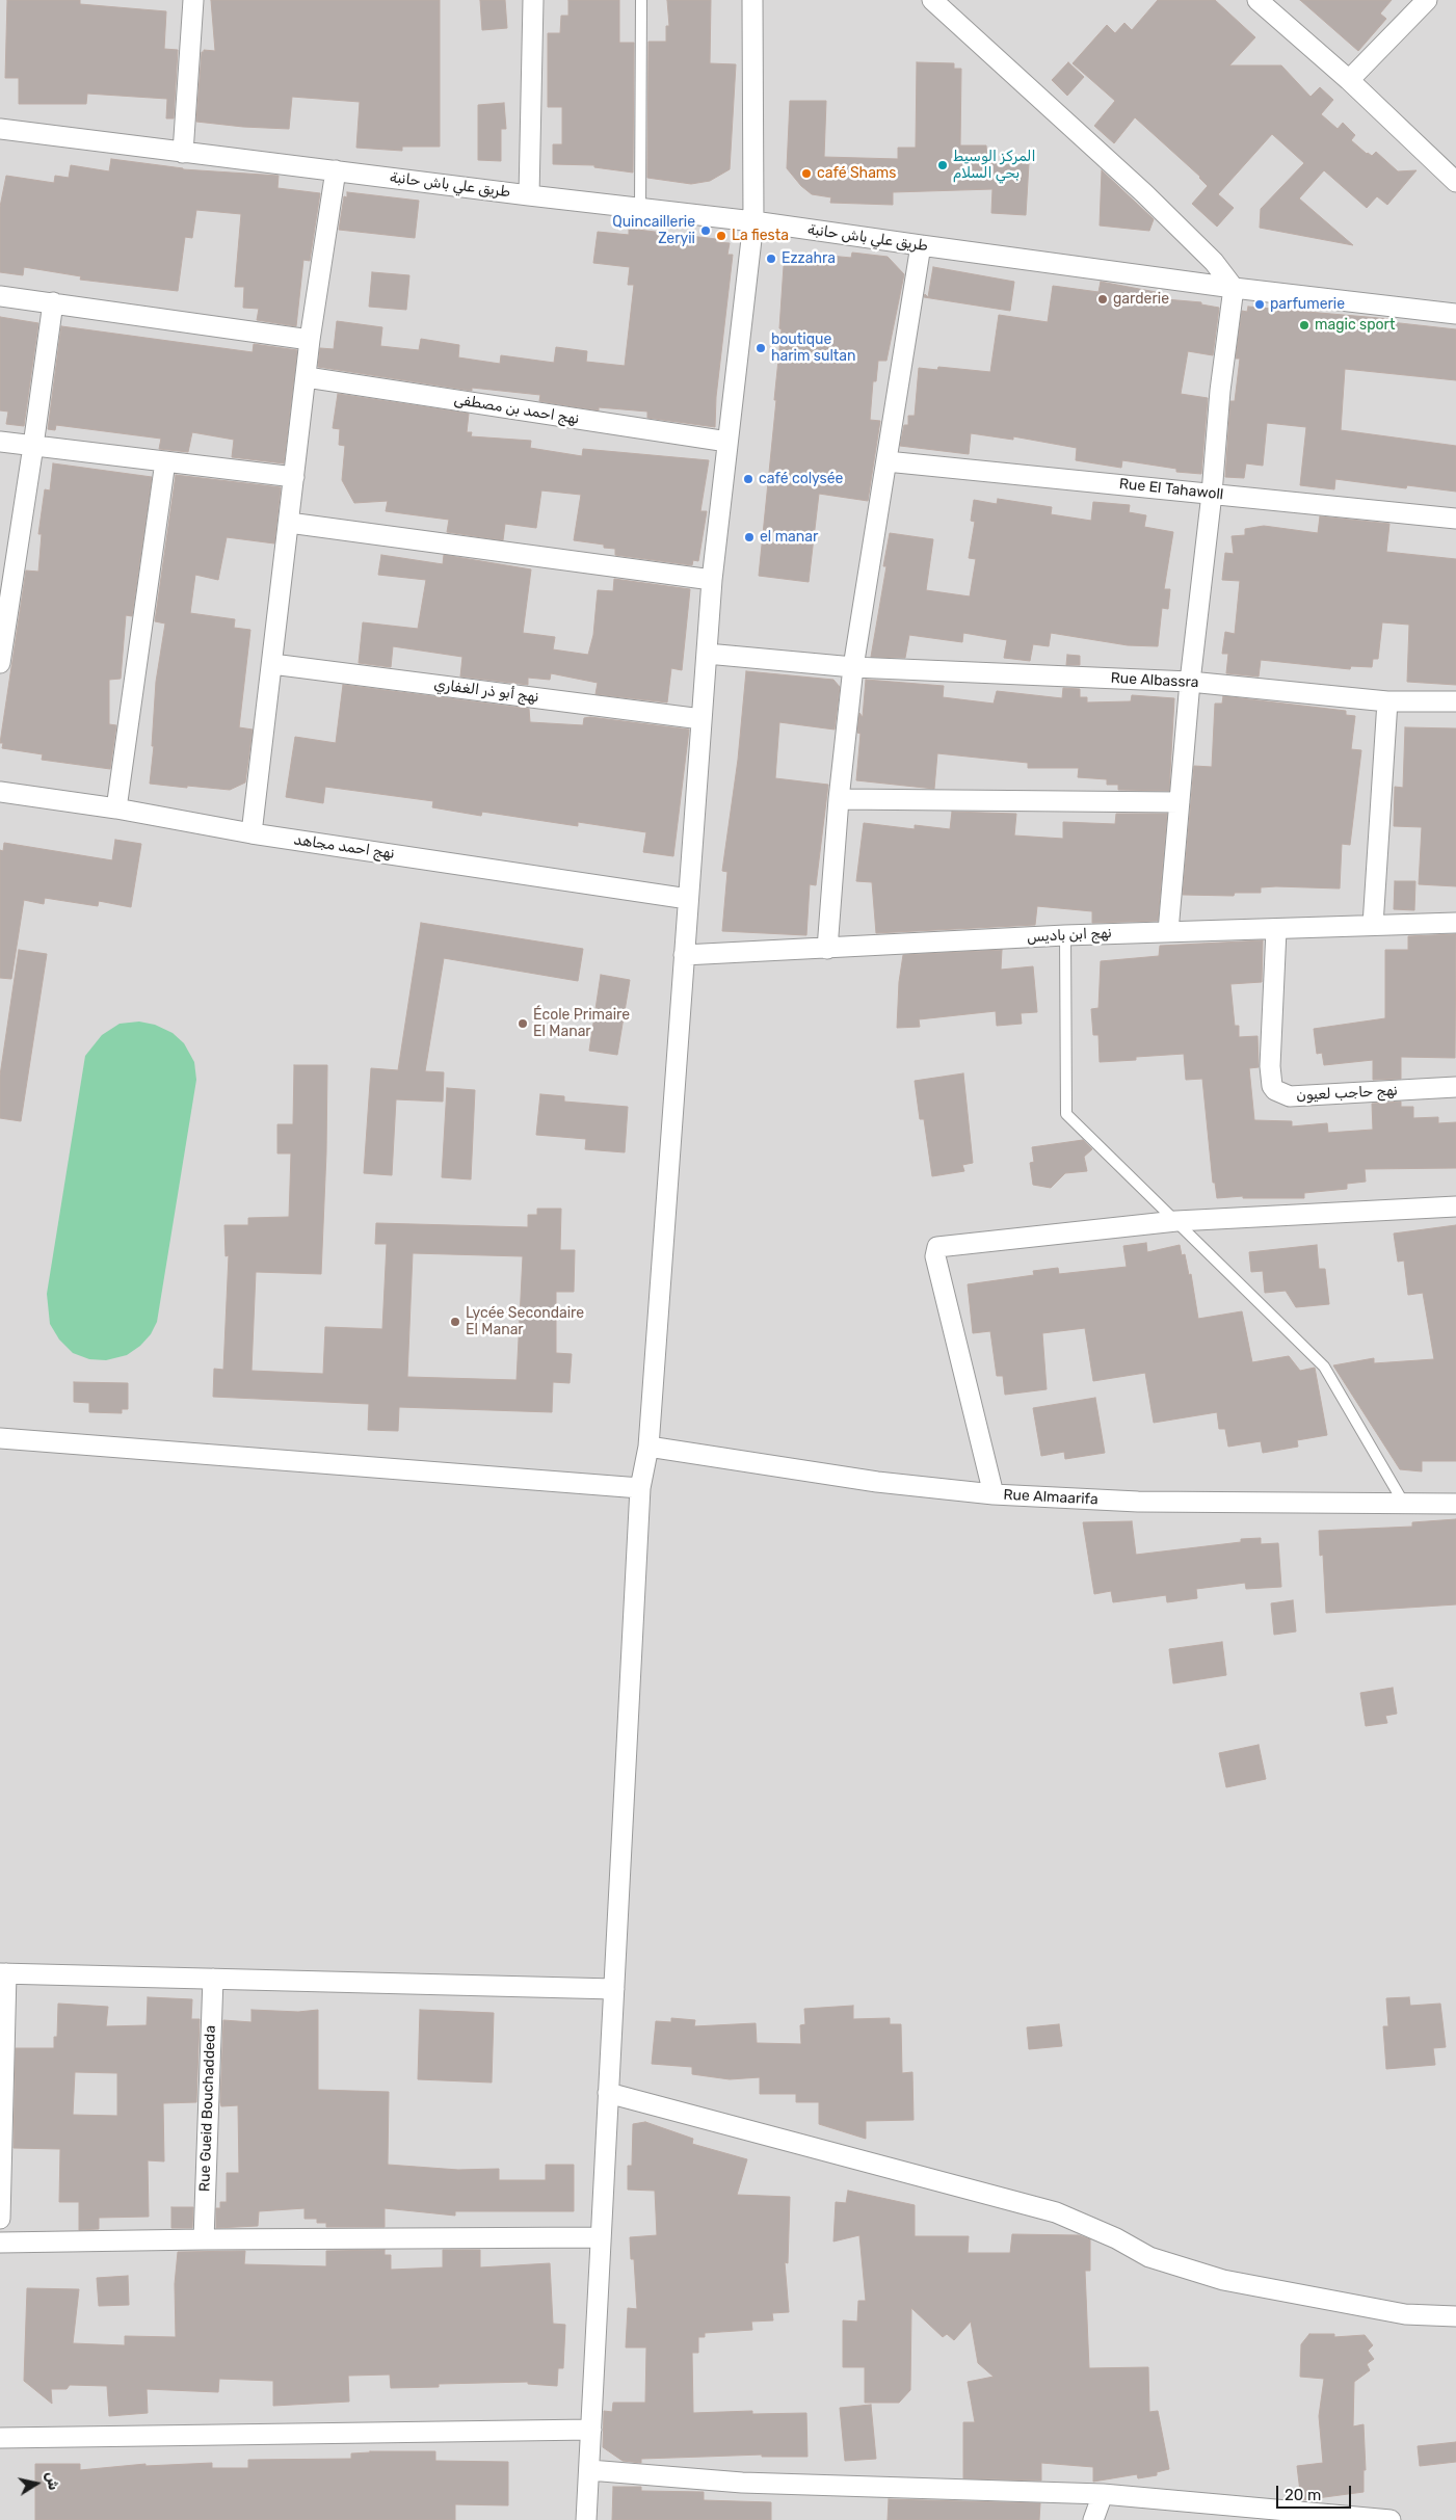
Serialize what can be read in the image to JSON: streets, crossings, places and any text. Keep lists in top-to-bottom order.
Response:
{
  "streets": {
    "street": [
      "طريق علي باش حانبة",
      "نهج احمد بن مصطفى",
      "Rue El Tahawoll",
      "Rue Albassra",
      "نهج أبو ذر الغفاري",
      "نهج احمد مجاهد",
      "نهج ابن باديس",
      "نهج حاجب لعيون",
      "Rue Almaarifa",
      "Rue Gueid Bouchaddeda"
    ]
  },
  "crossings": [
    ["نهج ابن باديس", "نهج حاجب لعيون"]
  ],
  "places": [
    "المركز الوسيط بحي السلام",
    "café Shams",
    "Quincaillerie Zeryii",
    "La fiesta",
    "Ezzahra",
    "garderie",
    "parfumerie",
    "magic sport",
    "boutique harim sultan",
    "café colysée",
    "el manar",
    "École Primaire El Manar",
    "Lycée Secondaire El Manar"
  ],
  "scale_bar": "20 m",
  "north": "right"
}
